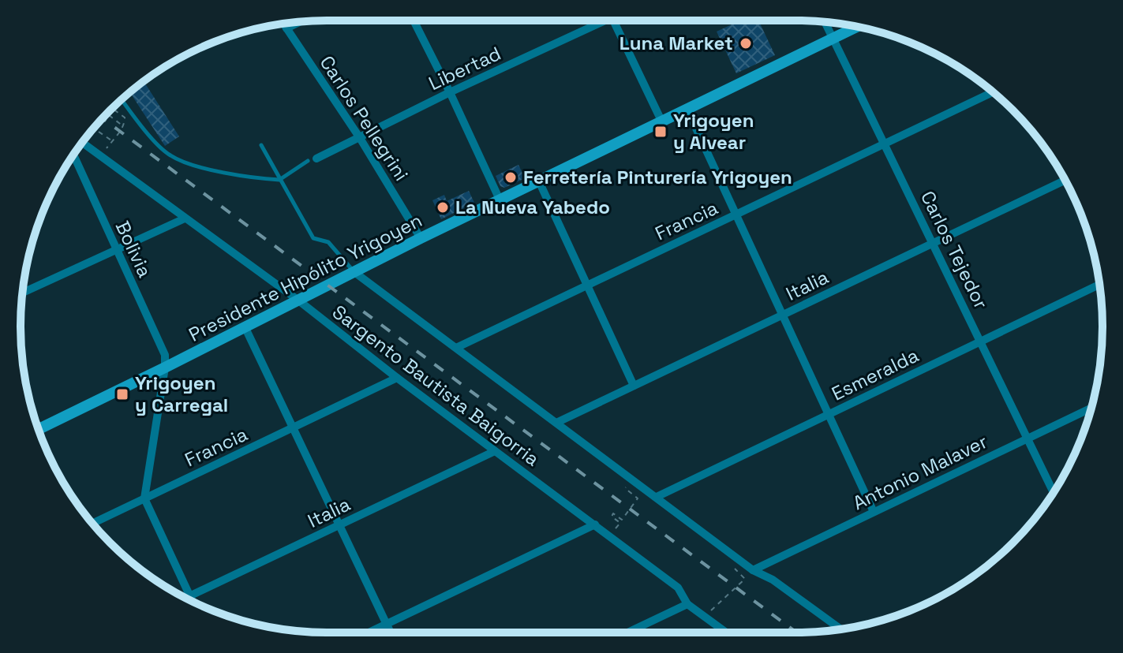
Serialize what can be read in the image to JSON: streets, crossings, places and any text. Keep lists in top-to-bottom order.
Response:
{
  "streets": {
    "street": [
      "Libertad",
      "Carlos Pellegrini",
      "Francia",
      "Bolivia",
      "Carlos Tejedor",
      "Presidente Hipólito Yrigoyen",
      "Italia",
      "Esmeralda",
      "Sargento Bautista Baigorria",
      "Antonio Malaver"
    ]
  },
  "crossings": [
    ["Libertad", "Carlos Pellegrini"],
    ["Carlos Pellegrini", "Presidente Hipólito Yrigoyen"],
    ["Francia", "Carlos Tejedor"],
    ["Francia", "Sargento Bautista Baigorria"],
    ["Bolivia", "Presidente Hipólito Yrigoyen"],
    ["Carlos Tejedor", "Presidente Hipólito Yrigoyen"],
    ["Carlos Tejedor", "Italia"],
    ["Carlos Tejedor", "Esmeralda"],
    ["Carlos Tejedor", "Antonio Malaver"],
    ["Presidente Hipólito Yrigoyen", "Sargento Bautista Baigorria"],
    ["Italia", "Sargento Bautista Baigorria"]
  ],
  "places": {
    "other": ["Luna Market", "Ferretería Pinturería Yrigoyen", "La Nueva Yabedo"],
    "transit": ["Yrigoyen y Alvear", "Yrigoyen y Carregal"]
  }
}
